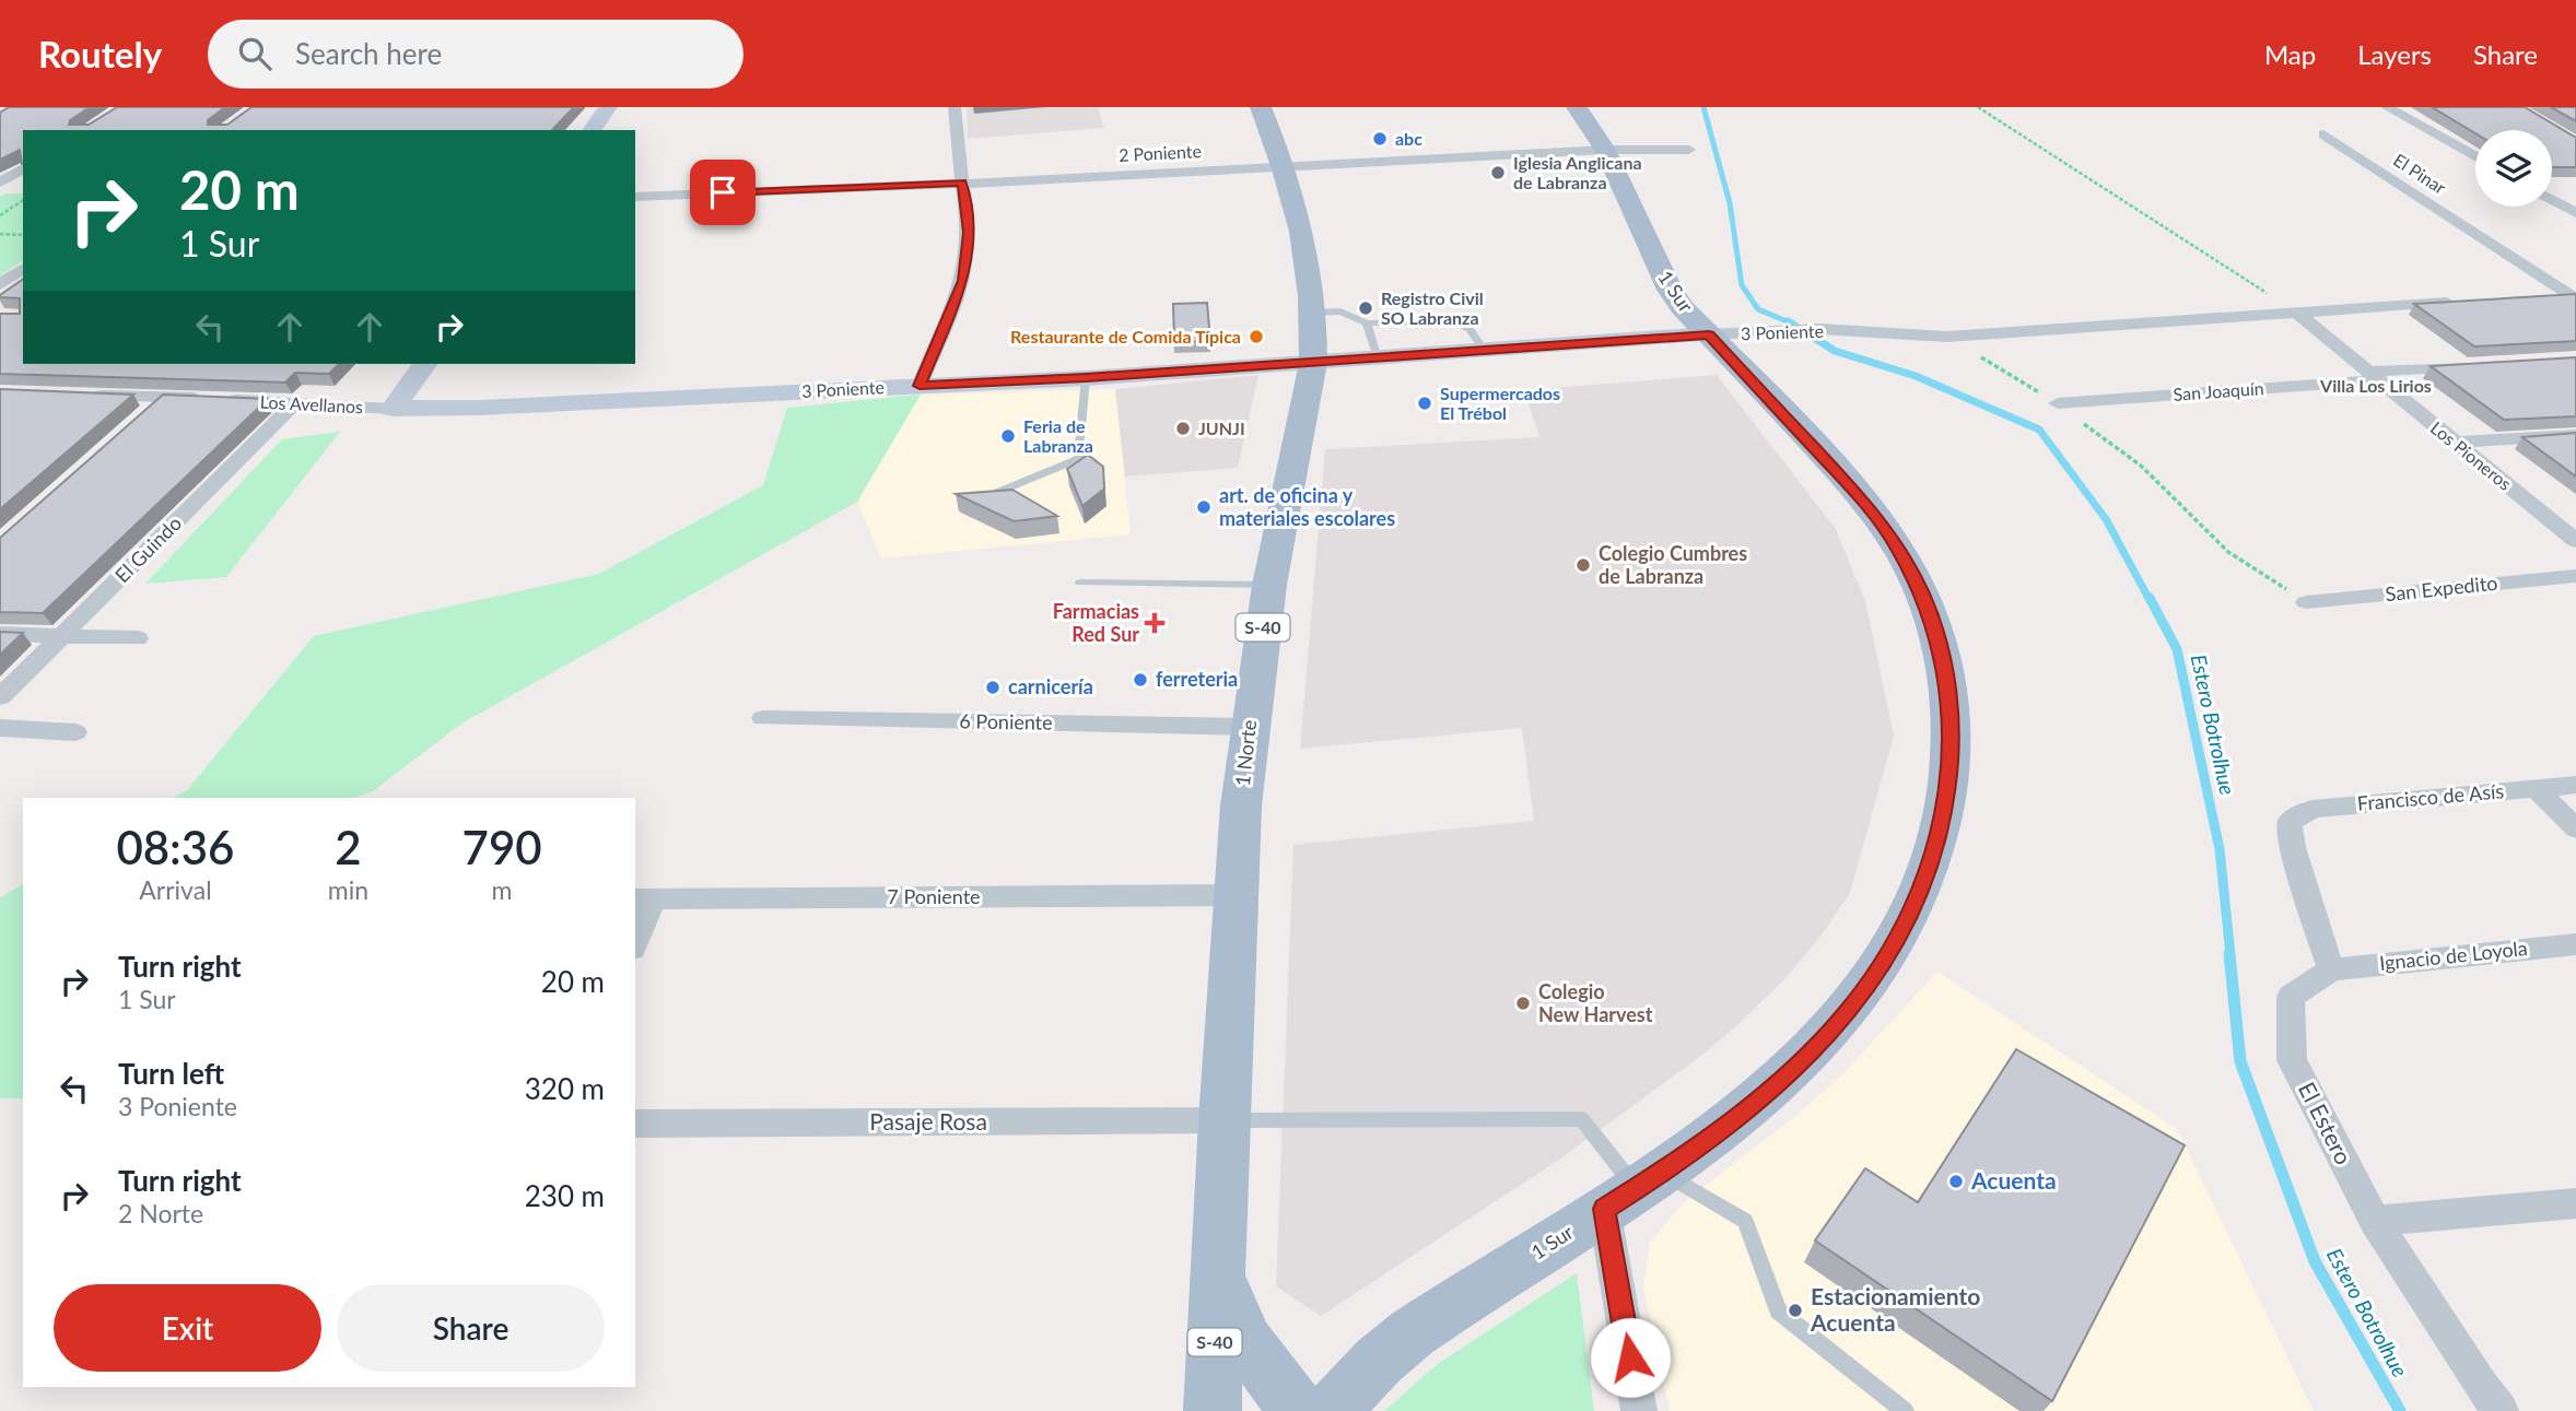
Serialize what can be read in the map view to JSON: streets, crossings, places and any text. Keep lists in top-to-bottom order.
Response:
{
  "streets": {
    "main road": ["1 Sur", "S-40", "1 Norte"],
    "street": [
      "2 Poniente",
      "El Pinar",
      "3 Poniente",
      "San Joaquín",
      "Los Avellanos",
      "Los Pioneros",
      "El Guindo",
      "San Expedito",
      "6 Poniente",
      "Francisco de Asís",
      "7 Poniente",
      "Ignacio de Loyola",
      "Pasaje Rosa",
      "El Estero"
    ]
  },
  "crossings": [
    ["2 Poniente", "1 Sur"],
    ["2 Poniente", "1 Norte"],
    ["1 Sur", "3 Poniente"],
    ["3 Poniente", "Los Avellanos"],
    ["3 Poniente", "Los Pioneros"],
    ["3 Poniente", "1 Norte"],
    ["San Joaquín", "Los Pioneros"],
    ["Los Avellanos", "El Guindo"],
    ["6 Poniente", "1 Norte"],
    ["1 Norte", "7 Poniente"],
    ["1 Norte", "Pasaje Rosa"],
    ["Francisco de Asís", "Ignacio de Loyola"],
    ["Francisco de Asís", "El Estero"],
    ["Ignacio de Loyola", "El Estero"]
  ],
  "districts": ["Villa Los Lirios"],
  "water": ["Estero Botrolhue"],
  "places": {
    "other": [
      "abc",
      "Iglesia Anglicana de Labranza",
      "Registro Civil SO Labranza",
      "Restaurante de Comida Típica",
      "Supermercados El Trébol",
      "JUNJI",
      "Feria de Labranza",
      "art. de oficina y materiales escolares",
      "Colegio Cumbres de Labranza",
      "ferreteria",
      "carnicería",
      "Colegio New Harvest",
      "Acuenta",
      "Estacionamiento Acuenta"
    ],
    "health": ["Farmacias Red Sur"]
  },
  "page": {
    "header": "Routely",
    "search": "Search here",
    "nav": ["Map", "Layers", "Share"],
    "turn": ["20 m", "1 Sur"],
    "eta": [
      "08:36",
      "Arrival",
      "2",
      "min",
      "790",
      "m"
    ],
    "list": [
      {
        "name": "Turn right",
        "note": "1 Sur",
        "value": "20 m"
      },
      {
        "name": "Turn left",
        "note": "3 Poniente",
        "value": "320 m"
      },
      {
        "name": "Turn right",
        "note": "2 Norte",
        "value": "230 m"
      }
    ],
    "buttons": ["Exit", "Share"]
  }
}
